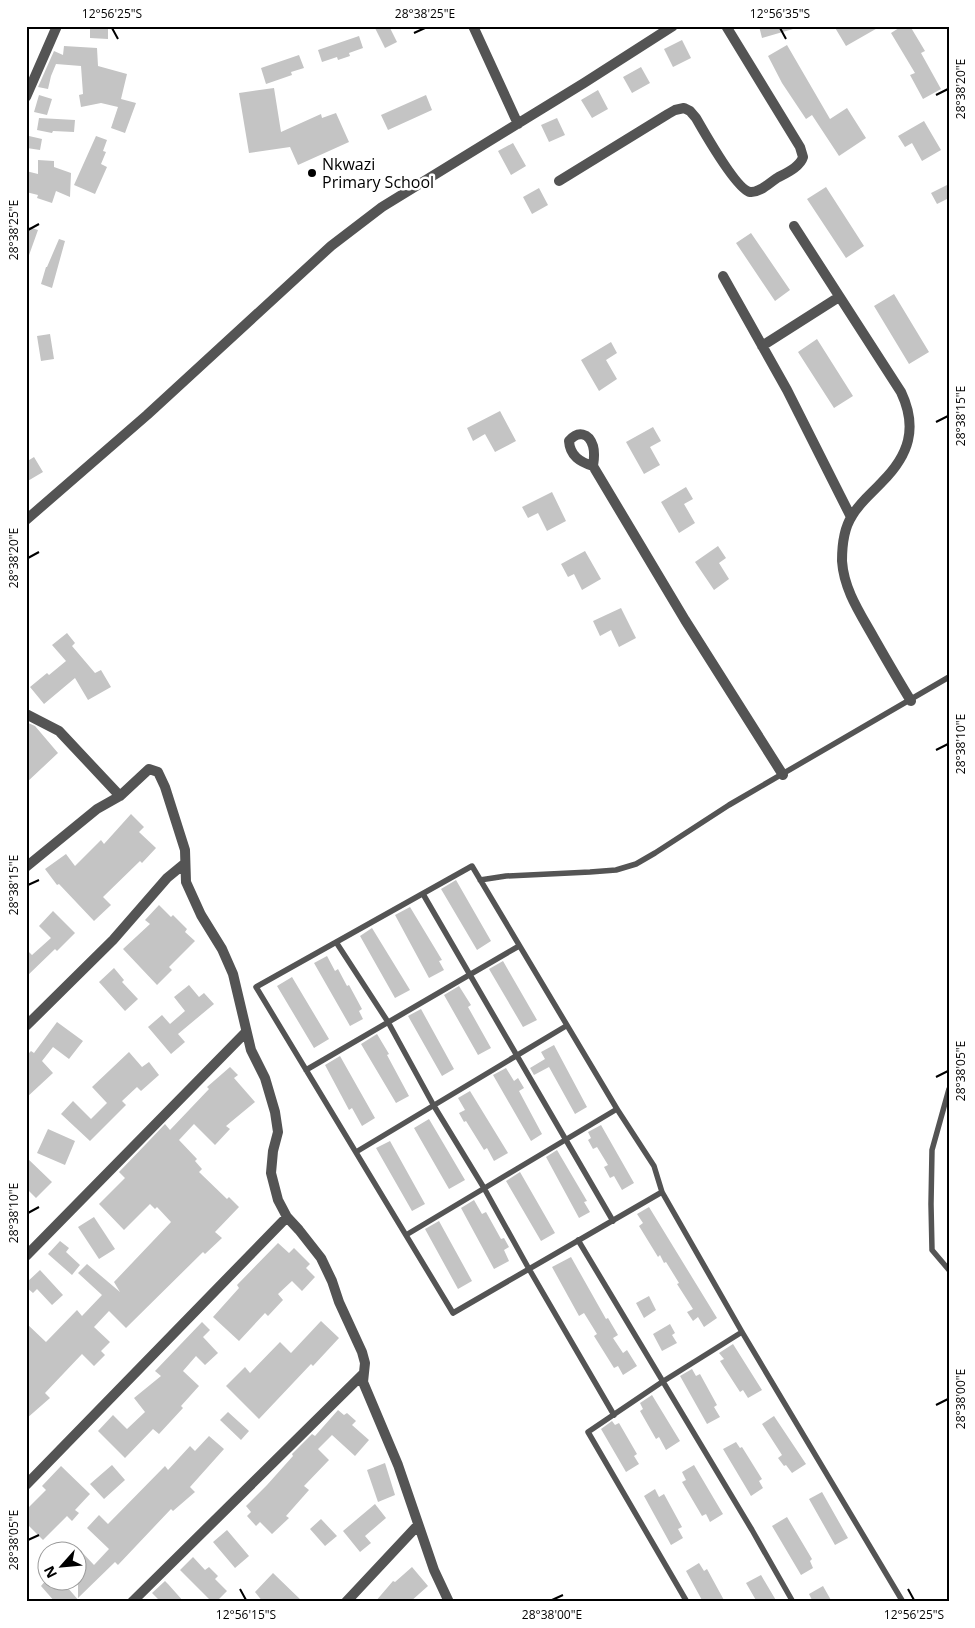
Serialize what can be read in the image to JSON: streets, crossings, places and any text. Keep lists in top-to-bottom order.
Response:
{
  "places": ["Nkwazi Primary School"],
  "north": "bottom left",
  "coordinates": [
    "12°56'25\"S",
    "28°38'25\"E",
    "12°56'35\"S",
    "28°38'20\"E",
    "28°38'15\"E",
    "28°38'10\"E",
    "28°38'05\"E",
    "28°38'00\"E",
    "12°56'15\"S"
  ]
}
